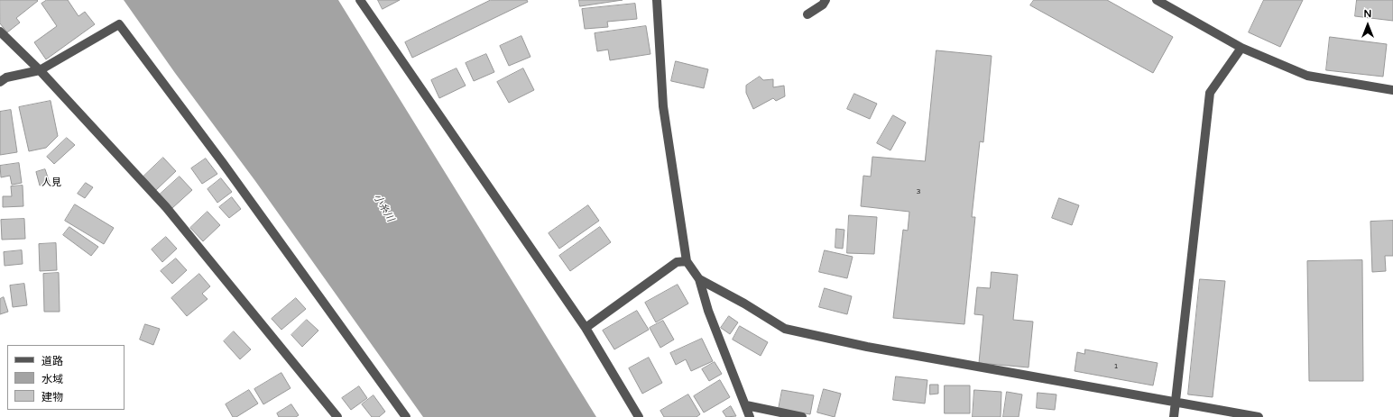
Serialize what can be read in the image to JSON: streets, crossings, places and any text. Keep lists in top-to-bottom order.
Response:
{
  "districts": ["人見"],
  "water": ["小糸川"],
  "house_numbers": ["3", "1"],
  "legend": ["道路", "水域", "建物"],
  "north": "top"
}
